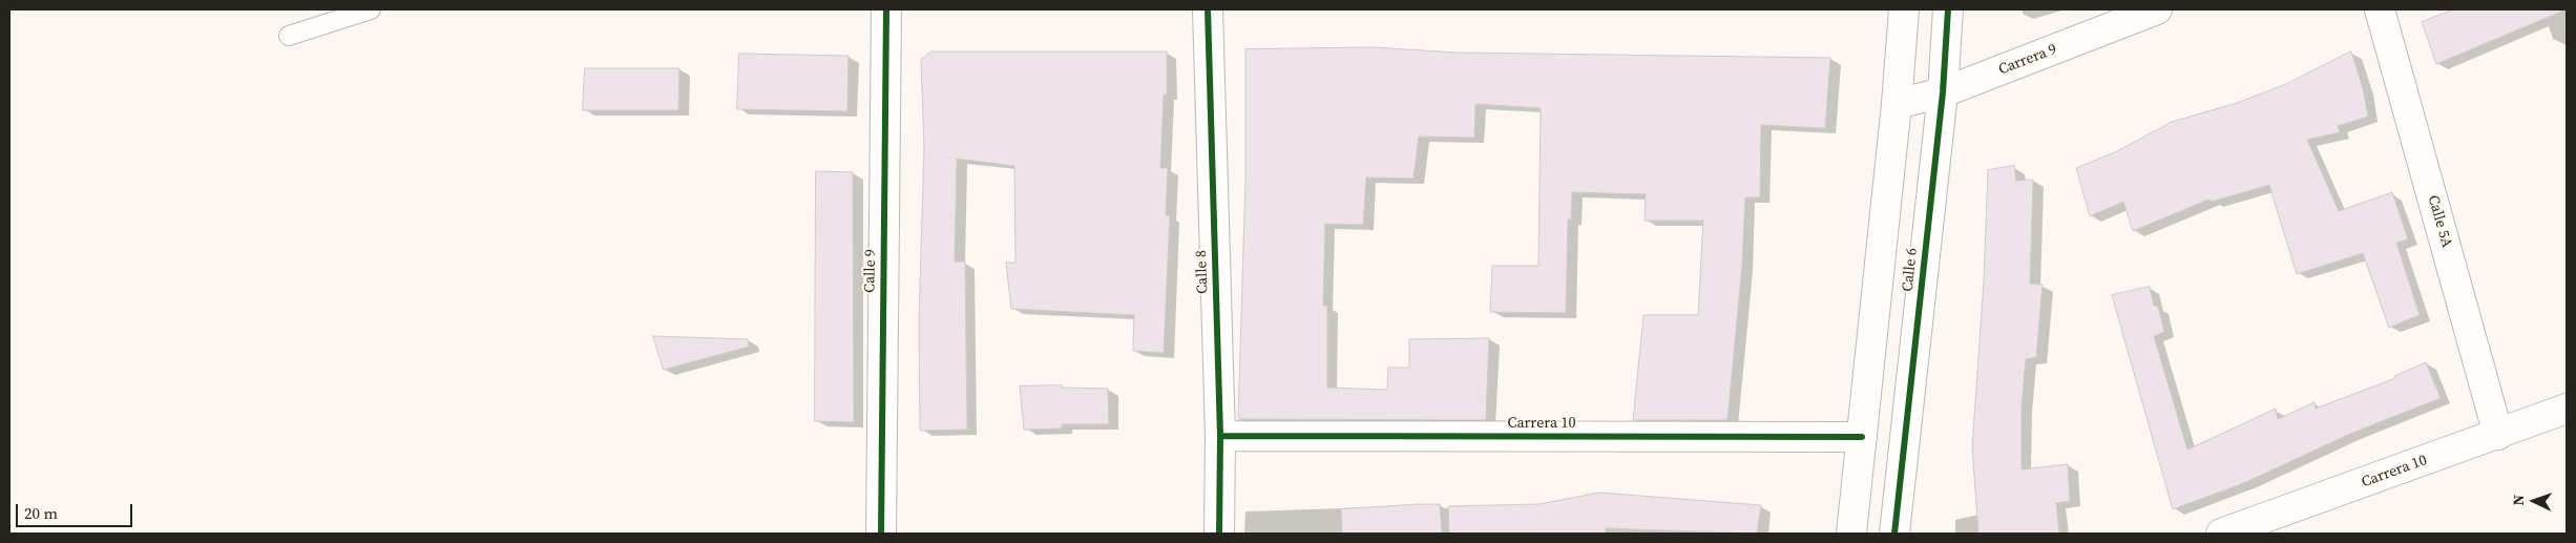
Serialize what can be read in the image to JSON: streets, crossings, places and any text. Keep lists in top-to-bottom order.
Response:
{
  "streets": {
    "street": [
      "Carrera 9",
      "Calle 5A",
      "Calle 6",
      "Calle 9",
      "Calle 8",
      "Carrera 10"
    ]
  },
  "crossings": [
    ["Carrera 9", "Calle 6"],
    ["Calle 5A", "Carrera 10"],
    ["Calle 6", "Carrera 10"],
    ["Calle 8", "Carrera 10"]
  ],
  "scale_bar": "20 m",
  "north": "left"
}
